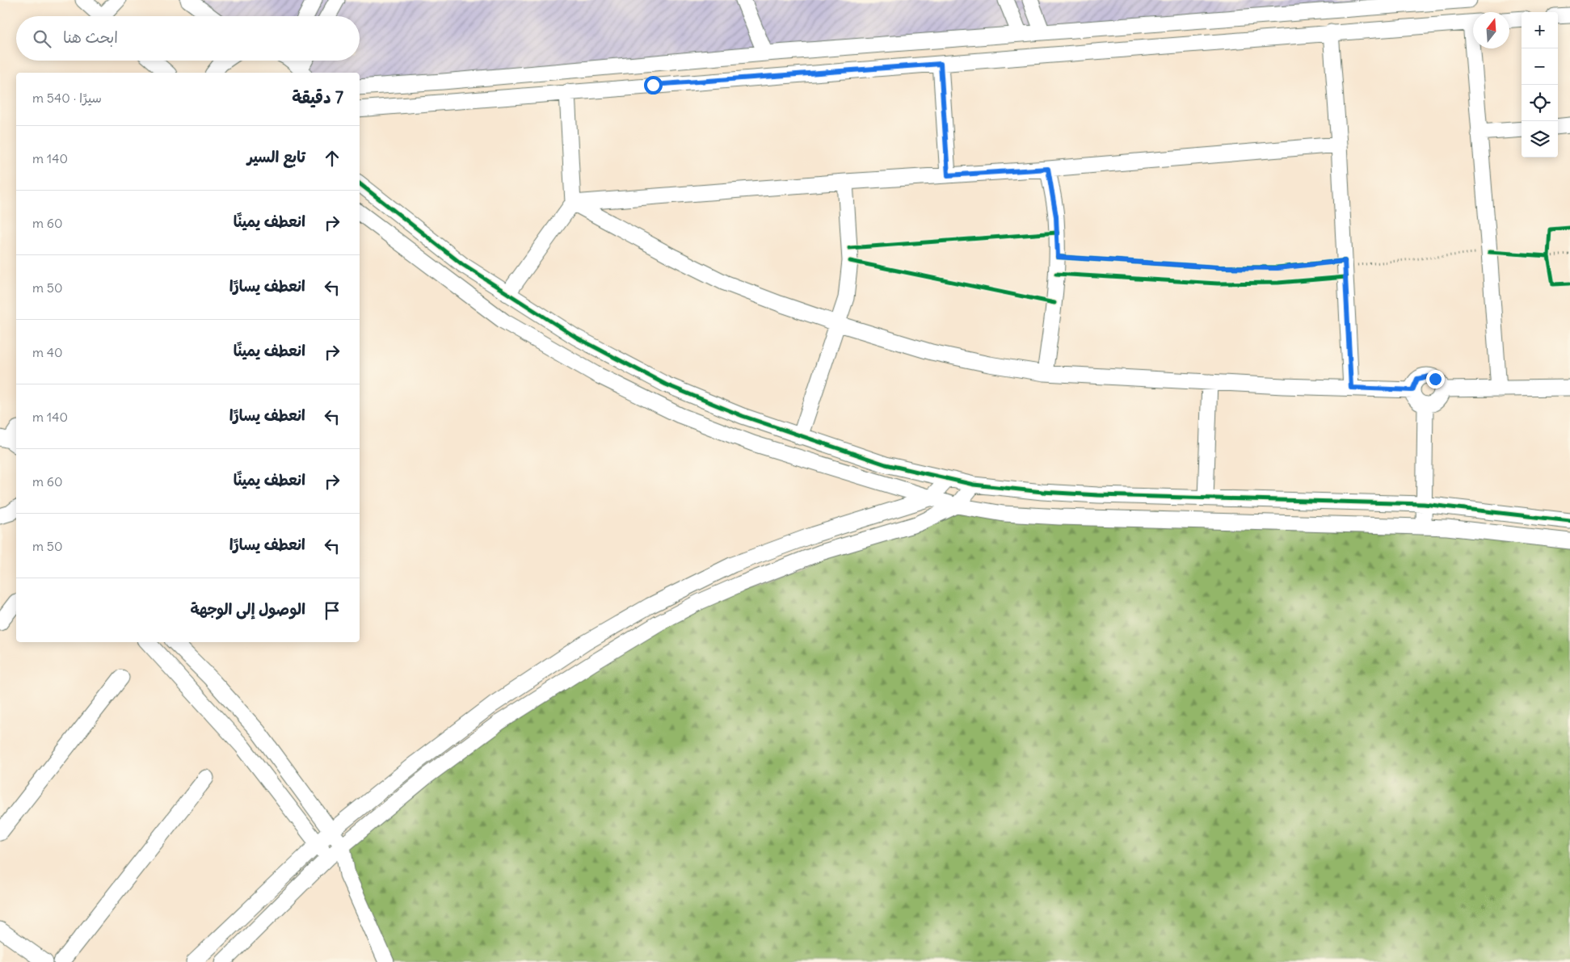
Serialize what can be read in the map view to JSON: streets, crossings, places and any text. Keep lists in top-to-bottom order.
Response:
{
  "north": "top",
  "page": {
    "map_buttons": ["+", "−"],
    "search": "ابحث هنا",
    "heading": ["7 دقيقة", "سيرًا · 540 m"],
    "list": [
      ["تابع السير", "140 m"],
      ["انعطف يمينًا", "60 m"],
      ["انعطف يسارًا", "50 m"],
      ["انعطف يمينًا", "40 m"],
      ["انعطف يسارًا", "140 m"],
      ["انعطف يمينًا", "60 m"],
      ["انعطف يسارًا", "50 m"],
      "الوصول إلى الوجهة"
    ]
  }
}
